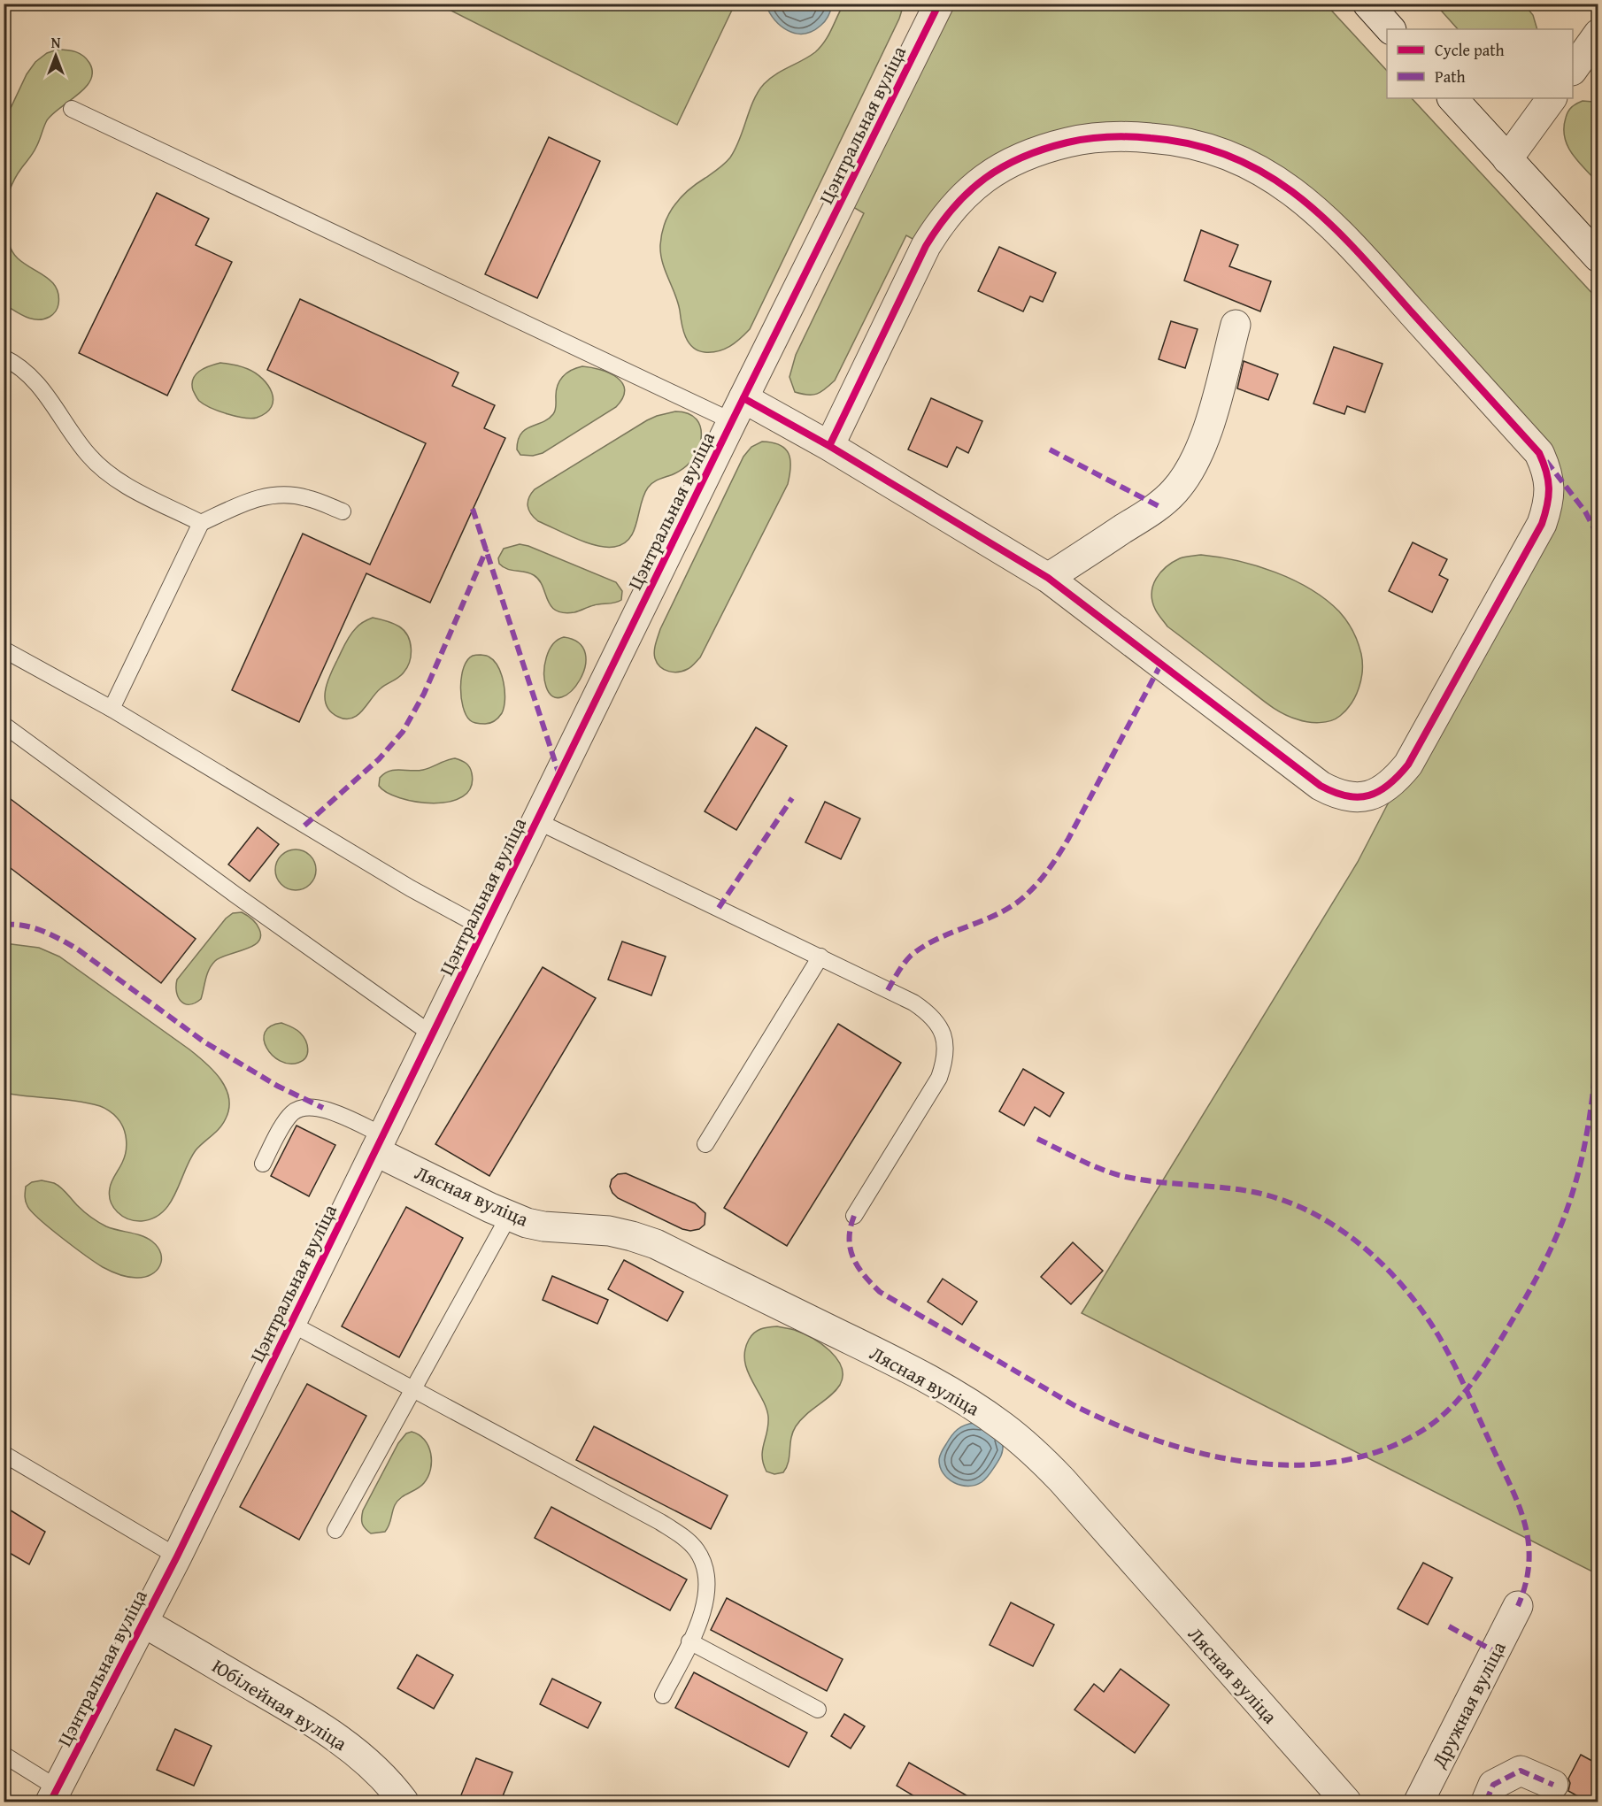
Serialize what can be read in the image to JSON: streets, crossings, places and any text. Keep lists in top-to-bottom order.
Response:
{
  "streets": {
    "street": [
      "Цэнтральная вуліца",
      "Лясная вуліца",
      "Юбілейная вуліца",
      "Дружная вуліца"
    ]
  },
  "crossings": [
    ["Цэнтральная вуліца", "Лясная вуліца"],
    ["Цэнтральная вуліца", "Юбілейная вуліца"]
  ],
  "legend": ["Cycle path", "Path"],
  "north": "top"
}
